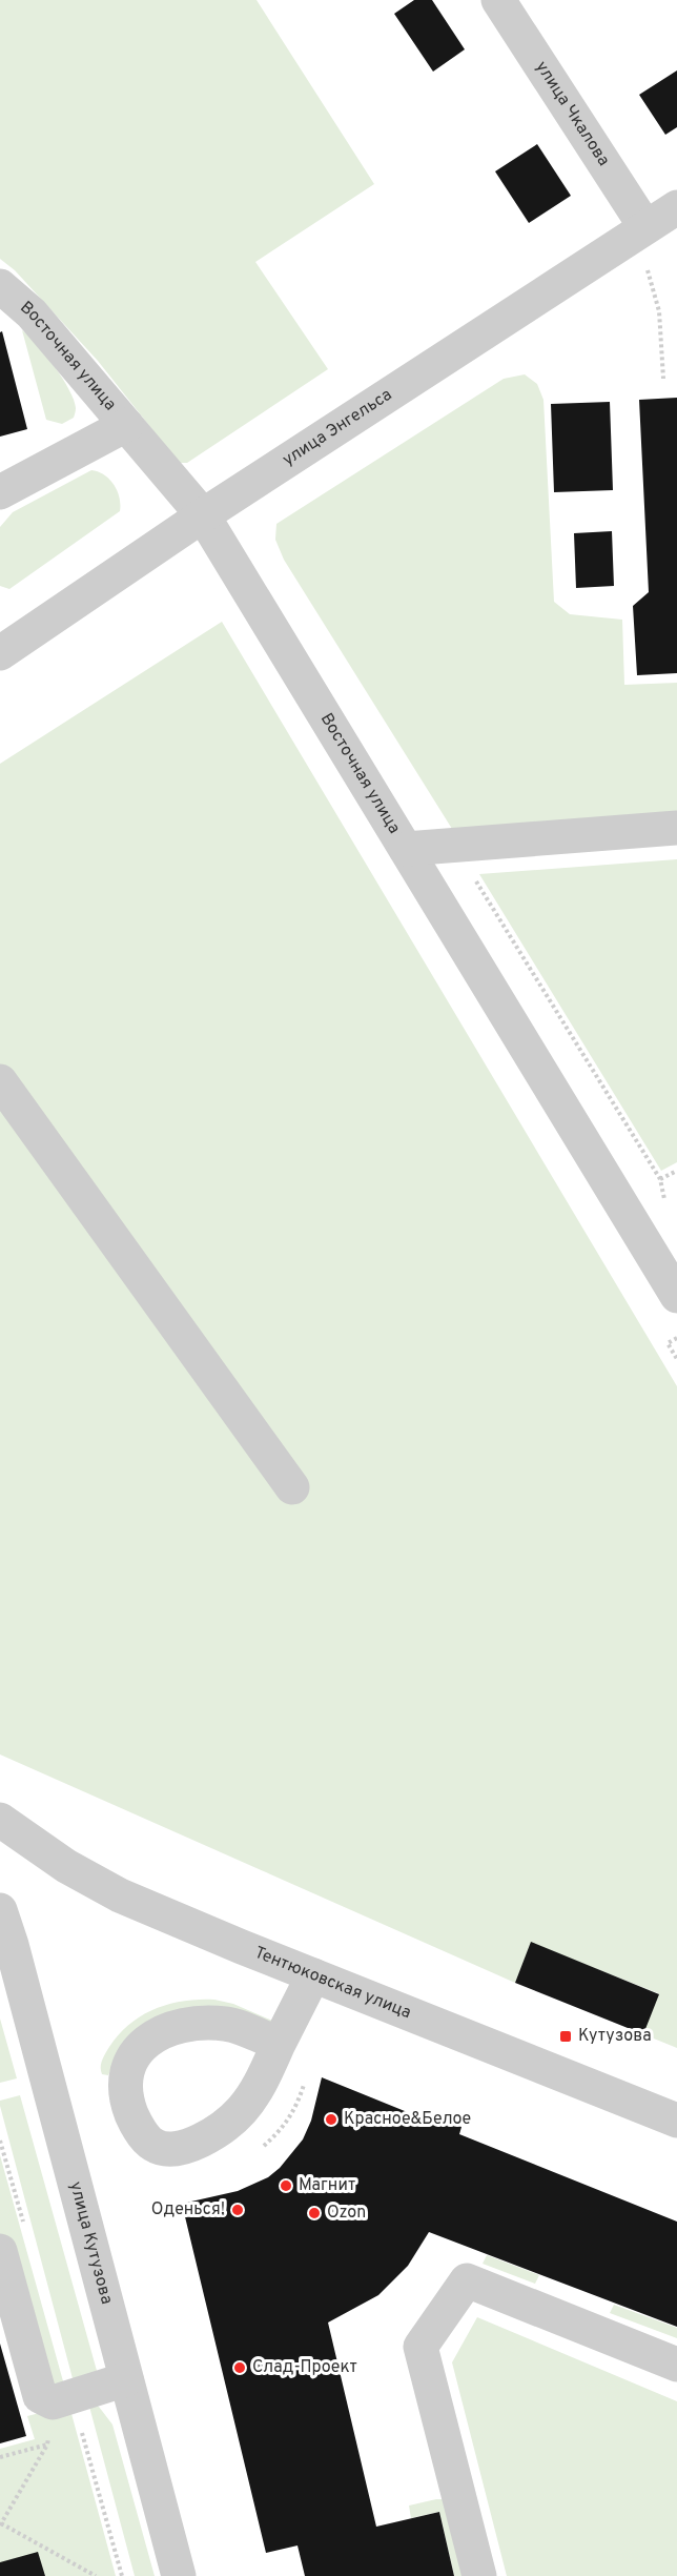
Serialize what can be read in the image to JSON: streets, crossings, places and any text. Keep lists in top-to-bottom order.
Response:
{
  "streets": {
    "street": [
      "улица Чкалова",
      "Восточная улица",
      "улица Энгельса",
      "Тентюковская улица",
      "улица Кутузова"
    ]
  },
  "crossings": [
    ["улица Чкалова", "улица Энгельса"],
    ["Восточная улица", "улица Энгельса"]
  ],
  "places": {
    "transit": ["Кутузова"],
    "other": [
      "Красное&Белое",
      "Магнит",
      "Оденься!",
      "Ozon",
      "Слад-Проект"
    ]
  }
}
